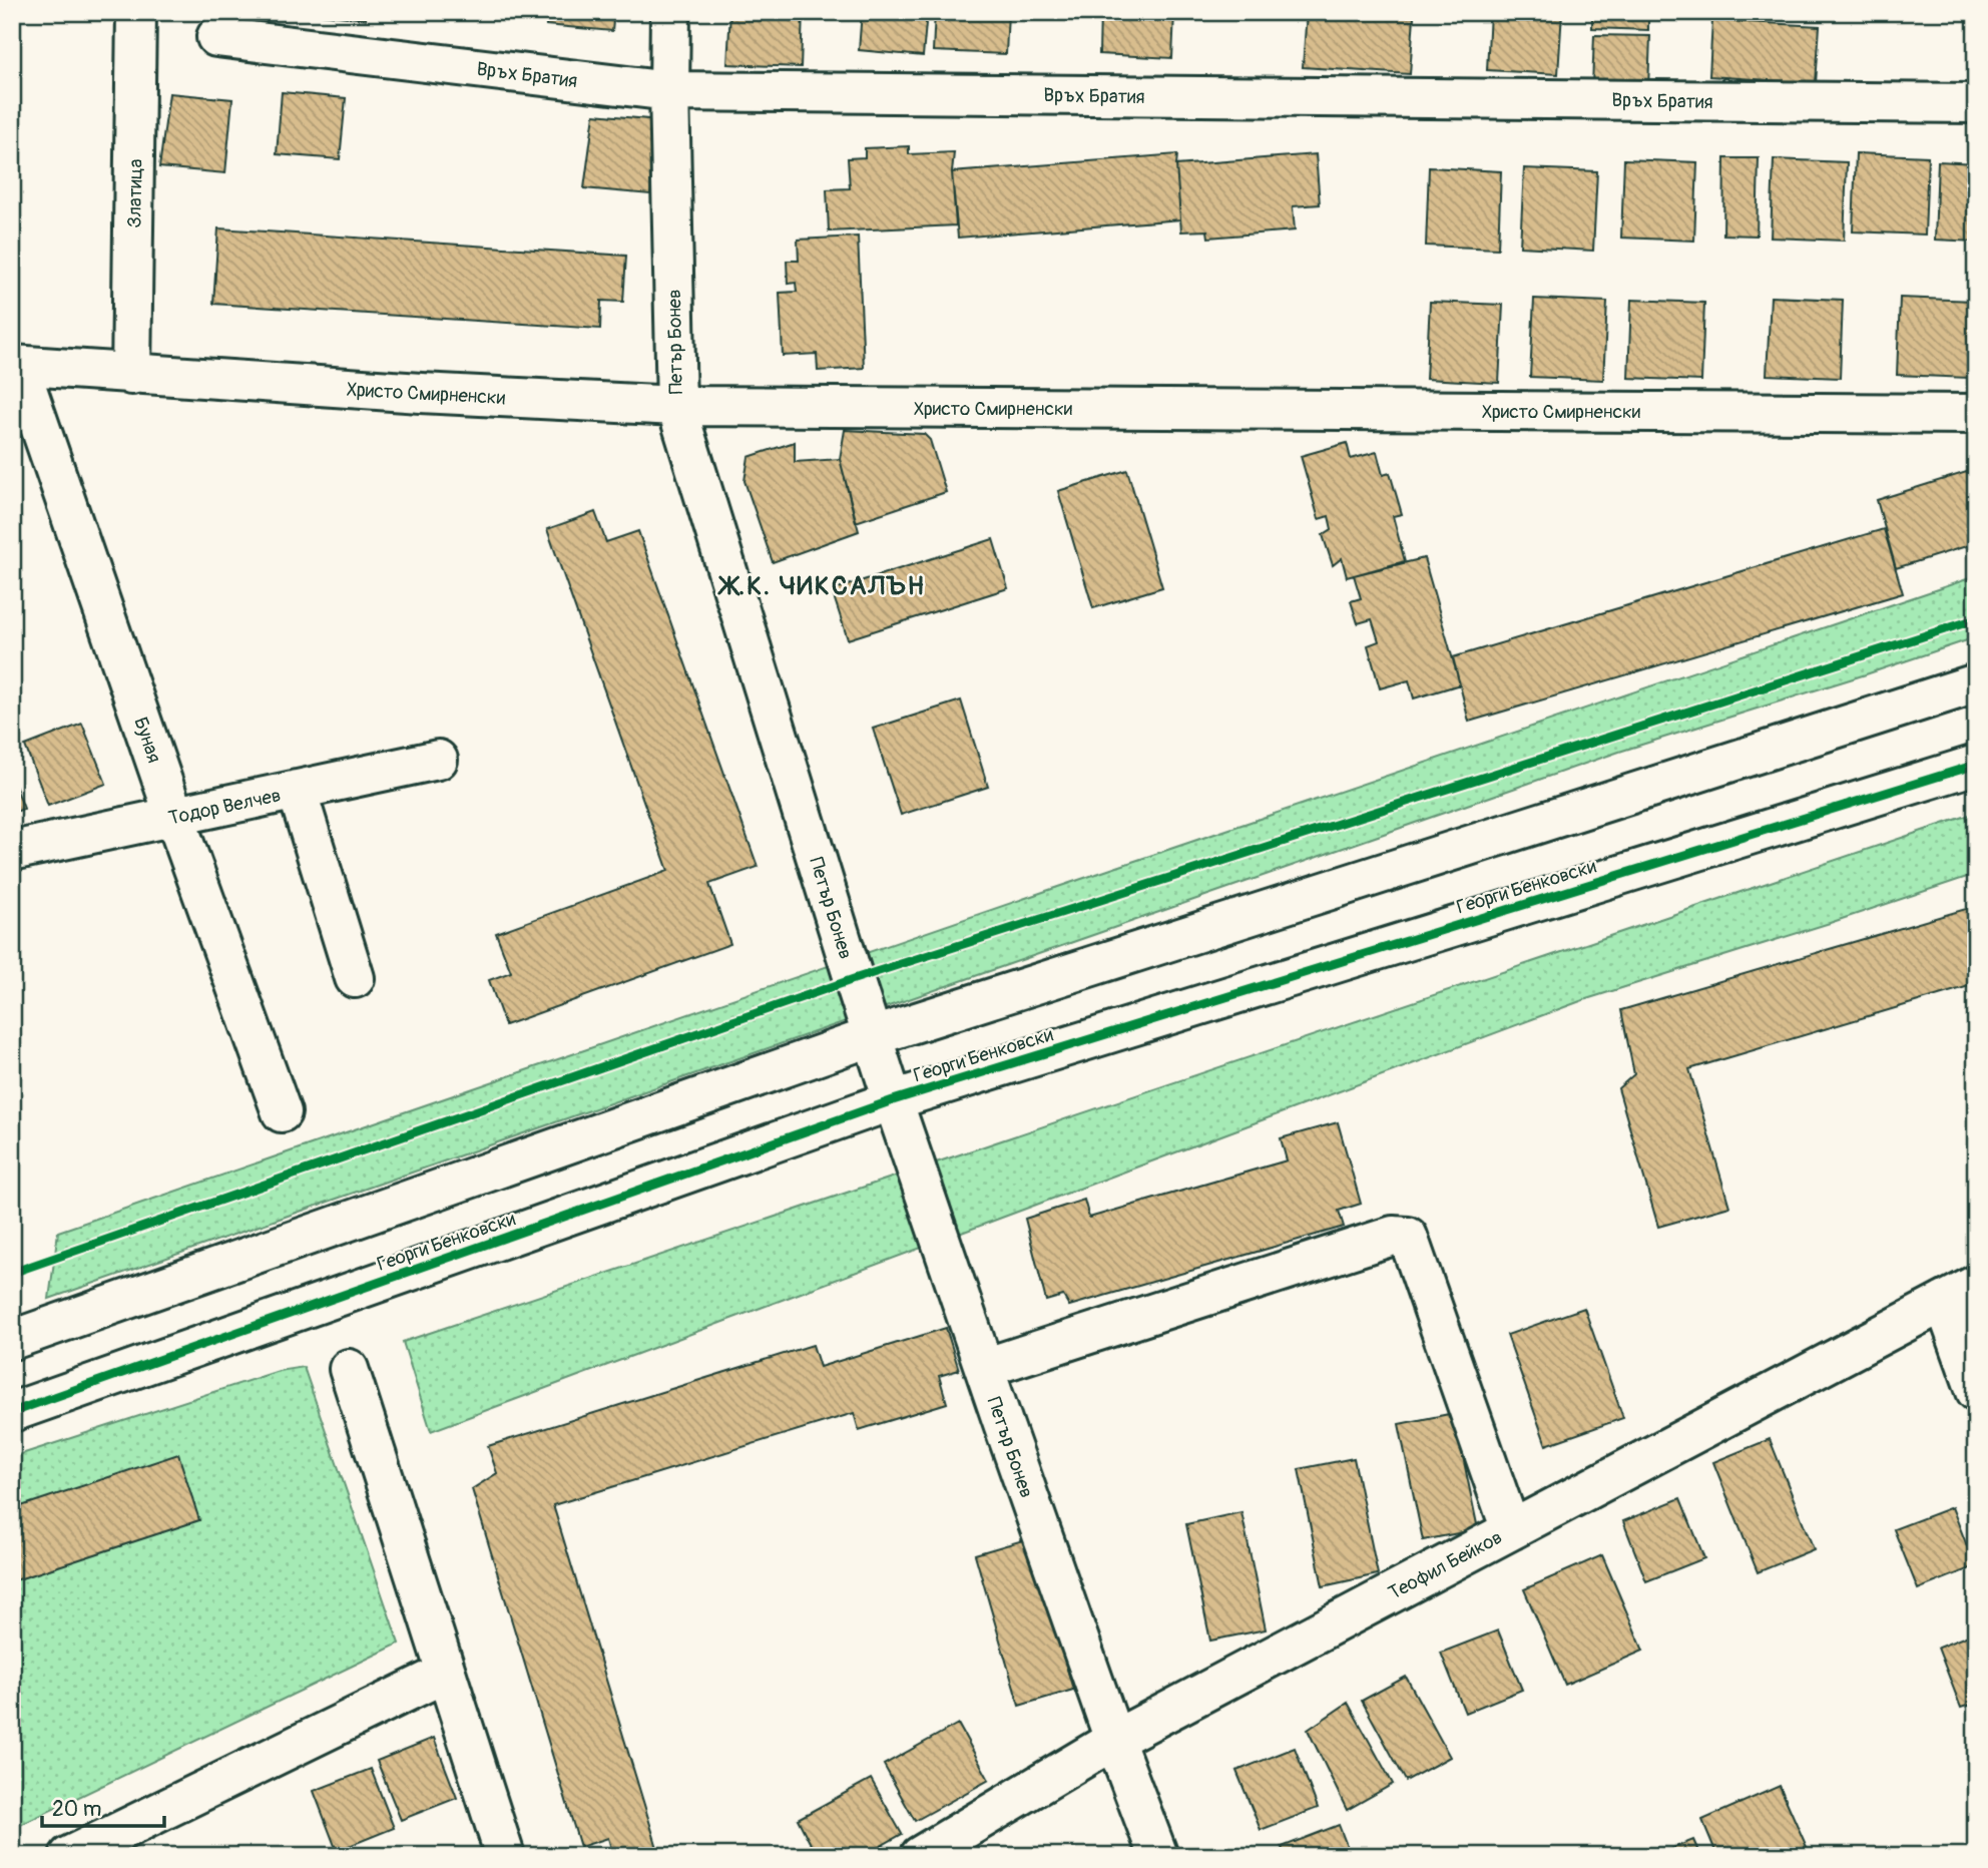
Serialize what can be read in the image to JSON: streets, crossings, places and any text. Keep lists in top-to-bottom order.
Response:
{
  "streets": {
    "street": [
      "Връх Братия",
      "Златица",
      "Петър Бонев",
      "Христо Смирненски",
      "Буная",
      "Тодор Велчев",
      "Георги Бенковски",
      "Теофил Бейков"
    ]
  },
  "crossings": [
    ["Връх Братия", "Петър Бонев"],
    ["Златица", "Христо Смирненски"],
    ["Петър Бонев", "Христо Смирненски"],
    ["Петър Бонев", "Георги Бенковски"],
    ["Петър Бонев", "Теофил Бейков"],
    ["Христо Смирненски", "Буная"],
    ["Буная", "Тодор Велчев"]
  ],
  "districts": ["Ж.К. ЧИКСАЛЪН"],
  "scale_bar": "20 m"
}
